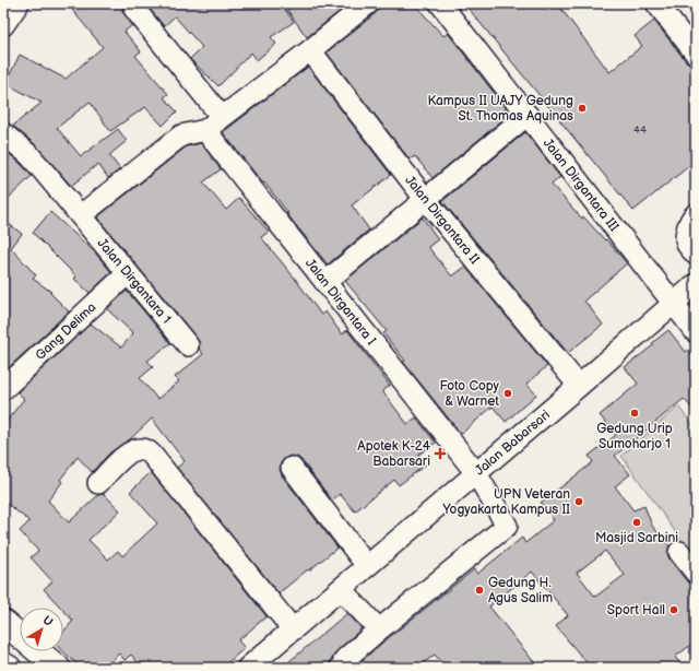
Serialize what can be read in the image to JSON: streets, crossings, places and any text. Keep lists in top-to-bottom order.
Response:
{
  "streets": {
    "street": [
      "Jalan Dirgantara III",
      "Jalan Dirgantara II",
      "Jalan Dirgantara 1",
      "Jalan Dirgantara I",
      "Gang Delima",
      "Jalan Babarsari"
    ]
  },
  "crossings": [
    ["Jalan Dirgantara III", "Jalan Babarsari"],
    ["Jalan Dirgantara II", "Jalan Babarsari"],
    ["Jalan Dirgantara 1", "Gang Delima"],
    ["Jalan Dirgantara I", "Jalan Babarsari"]
  ],
  "places": {
    "other": [
      "Kampus II UAJY Gedung St. Thomas Aquinas",
      "Foto Copy & Warnet",
      "Gedung Urip Sumoharjo 1",
      "UPN Veteran Yogyakarta Kampus II",
      "Masjid Sarbini",
      "Gedung H. Agus Salim",
      "Sport Hall"
    ],
    "health": ["Apotek K-24 Babarsari"]
  },
  "house_numbers": ["44"],
  "north": "top right"
}
